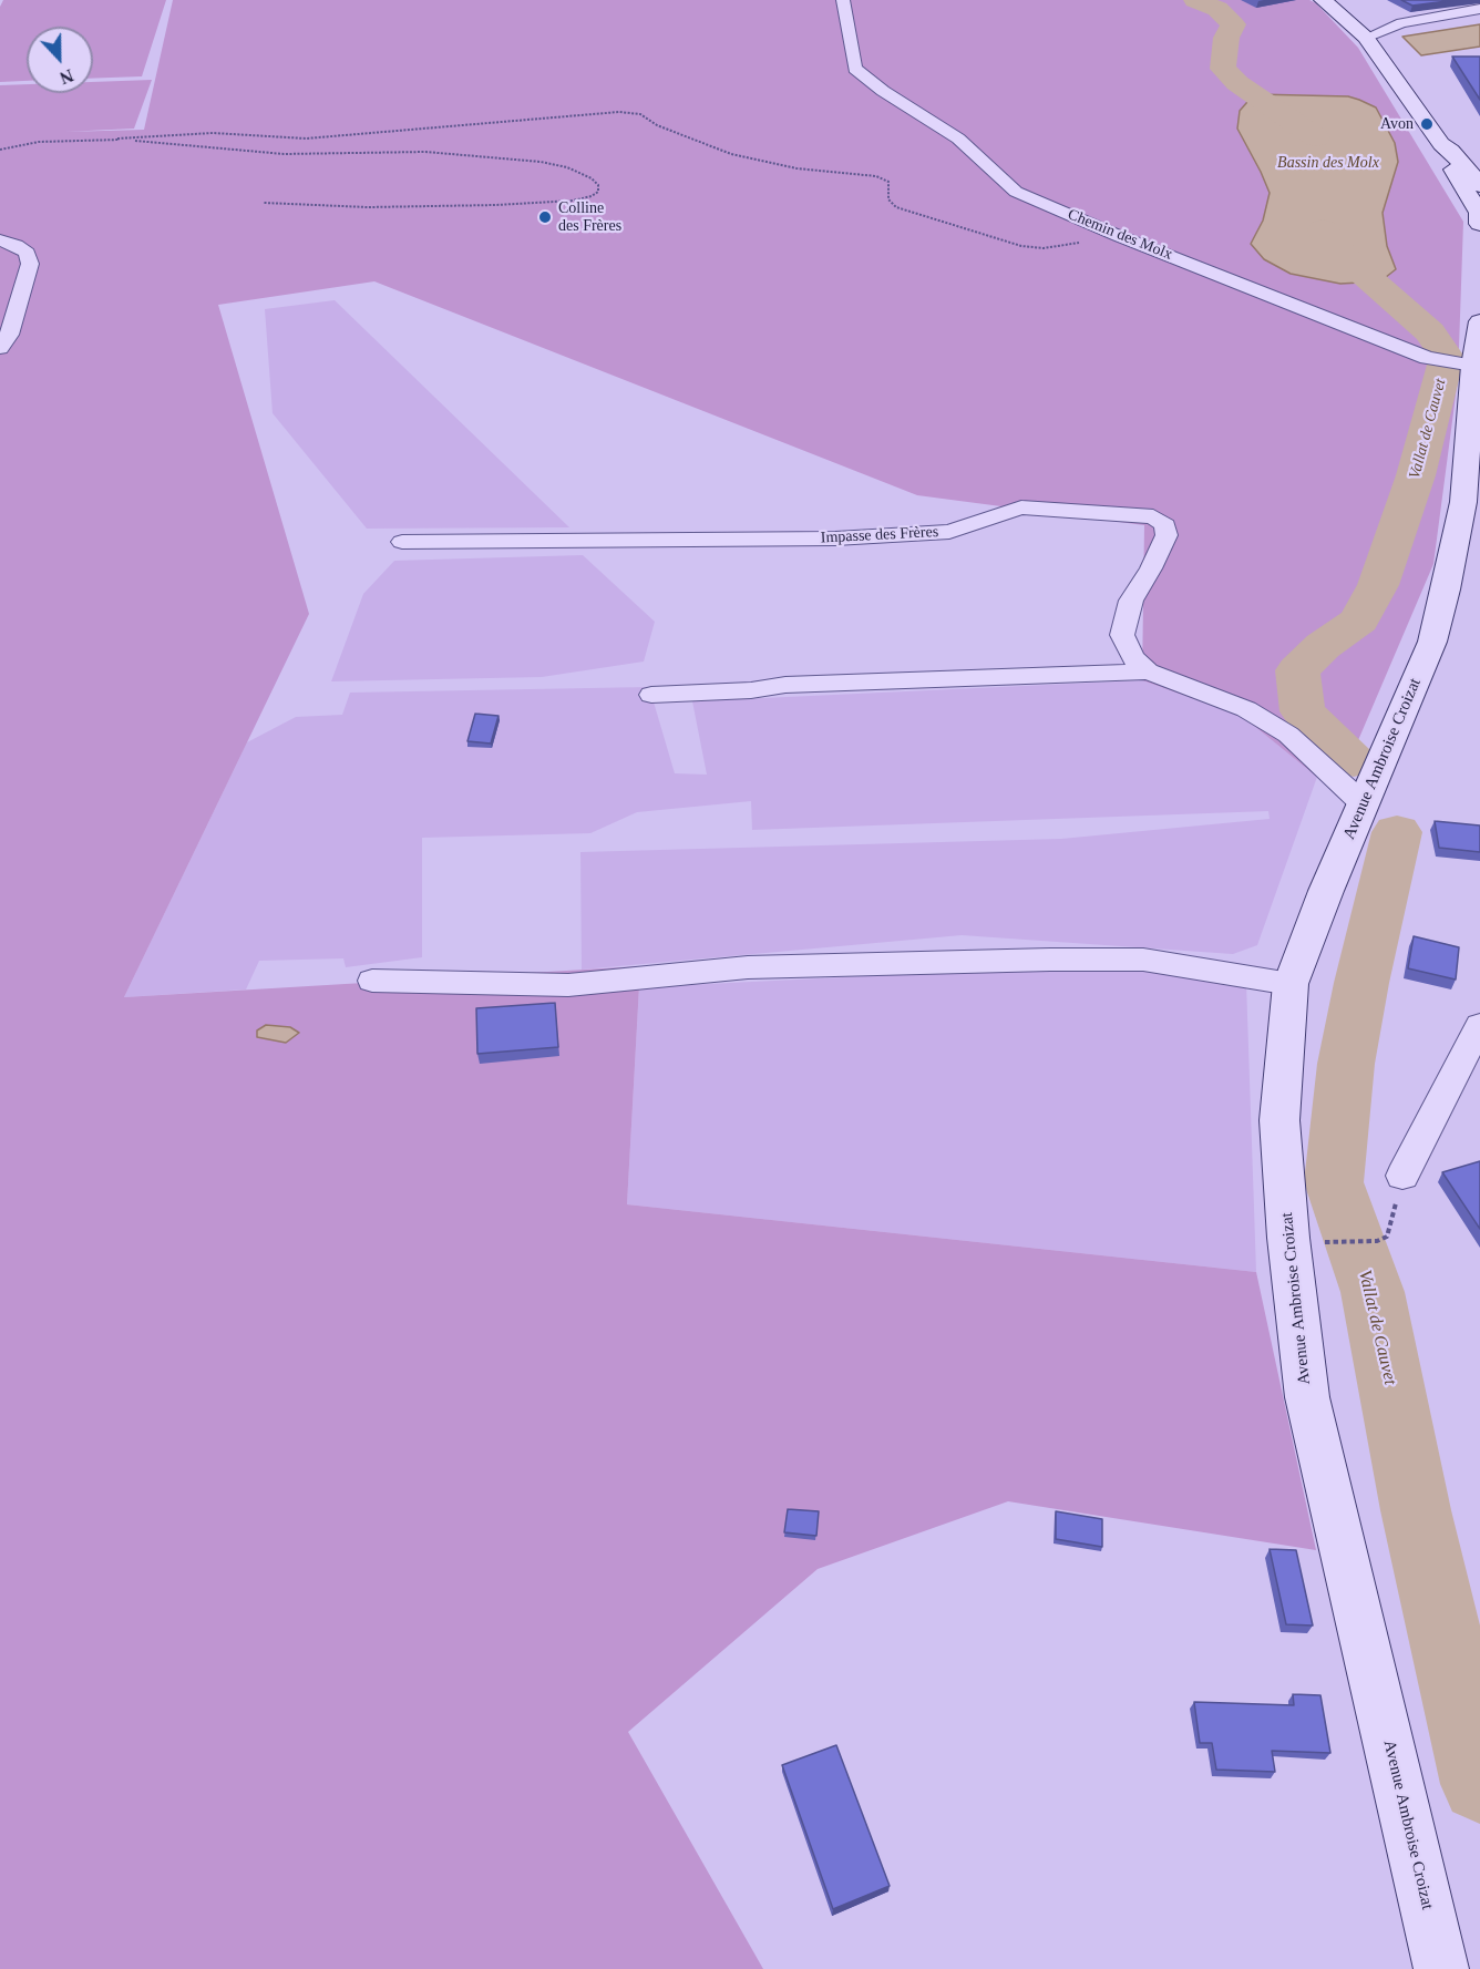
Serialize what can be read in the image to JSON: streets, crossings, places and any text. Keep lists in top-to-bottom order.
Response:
{
  "streets": {
    "main road": ["Avenue Ambroise Croizat"],
    "street": ["Chemin des Molx", "Impasse des Frères"]
  },
  "crossings": [
    ["Chemin des Molx", "Avenue Ambroise Croizat"]
  ],
  "water": ["Bassin des Molx", "Vallat de Cauvet"],
  "places": ["Avon", "Colline des Frères"],
  "north": "bottom"
}
